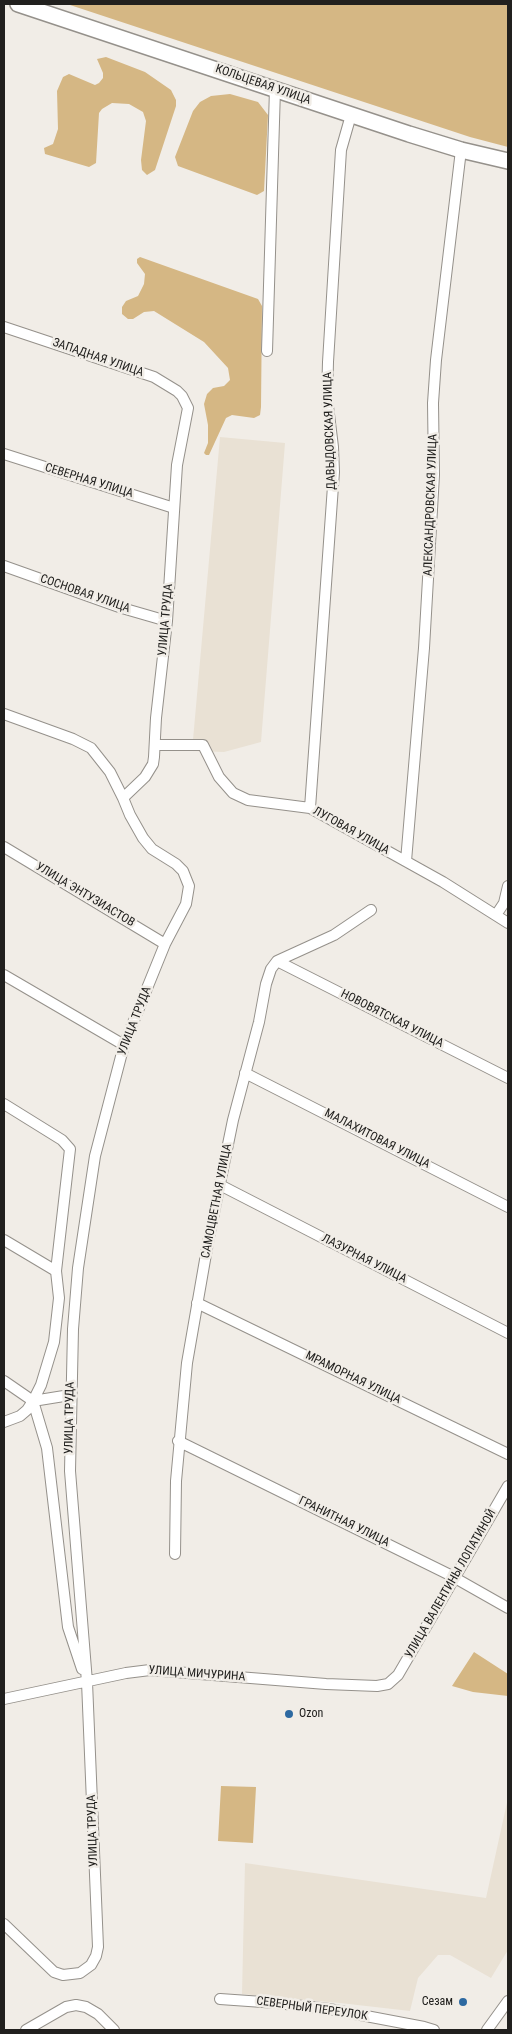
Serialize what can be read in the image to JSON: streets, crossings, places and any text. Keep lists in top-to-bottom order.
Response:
{
  "streets": {
    "highway": ["КОЛЬЦЕВАЯ УЛИЦА"],
    "street": [
      "ЗАПАДНАЯ УЛИЦА",
      "ДАВЫДОВСКАЯ УЛИЦА",
      "СЕВЕРНАЯ УЛИЦА",
      "АЛЕКСАНДРОВСКАЯ УЛИЦА",
      "СОСНОВАЯ УЛИЦА",
      "УЛИЦА ТРУДА",
      "ЛУГОВАЯ УЛИЦА",
      "УЛИЦА ЭНТУЗИАСТОВ",
      "НОВОВЯТСКАЯ УЛИЦА",
      "МАЛАХИТОВАЯ УЛИЦА",
      "САМОЦВЕТНАЯ УЛИЦА",
      "ЛАЗУРНАЯ УЛИЦА",
      "МРАМОРНАЯ УЛИЦА",
      "ГРАНИТНАЯ УЛИЦА",
      "УЛИЦА ВАЛЕНТИНЫ ЛОПАТИНОЙ",
      "УЛИЦА МИЧУРИНА",
      "СЕВЕРНЫЙ ПЕРЕУЛОК"
    ]
  },
  "crossings": [
    ["КОЛЬЦЕВАЯ УЛИЦА", "ДАВЫДОВСКАЯ УЛИЦА"],
    ["КОЛЬЦЕВАЯ УЛИЦА", "АЛЕКСАНДРОВСКАЯ УЛИЦА"],
    ["ЗАПАДНАЯ УЛИЦА", "УЛИЦА ТРУДА"],
    ["ДАВЫДОВСКАЯ УЛИЦА", "ЛУГОВАЯ УЛИЦА"],
    ["СЕВЕРНАЯ УЛИЦА", "УЛИЦА ТРУДА"],
    ["АЛЕКСАНДРОВСКАЯ УЛИЦА", "ЛУГОВАЯ УЛИЦА"],
    ["СОСНОВАЯ УЛИЦА", "УЛИЦА ТРУДА"],
    ["УЛИЦА ТРУДА", "ЛУГОВАЯ УЛИЦА"],
    ["УЛИЦА ТРУДА", "УЛИЦА ЭНТУЗИАСТОВ"],
    ["УЛИЦА ТРУДА", "УЛИЦА МИЧУРИНА"],
    ["НОВОВЯТСКАЯ УЛИЦА", "САМОЦВЕТНАЯ УЛИЦА"],
    ["МАЛАХИТОВАЯ УЛИЦА", "САМОЦВЕТНАЯ УЛИЦА"],
    ["САМОЦВЕТНАЯ УЛИЦА", "ЛАЗУРНАЯ УЛИЦА"],
    ["САМОЦВЕТНАЯ УЛИЦА", "МРАМОРНАЯ УЛИЦА"],
    ["САМОЦВЕТНАЯ УЛИЦА", "ГРАНИТНАЯ УЛИЦА"],
    ["ГРАНИТНАЯ УЛИЦА", "УЛИЦА ВАЛЕНТИНЫ ЛОПАТИНОЙ"],
    ["УЛИЦА ВАЛЕНТИНЫ ЛОПАТИНОЙ", "УЛИЦА МИЧУРИНА"]
  ],
  "places": ["Ozon", "Сезам"]
}
